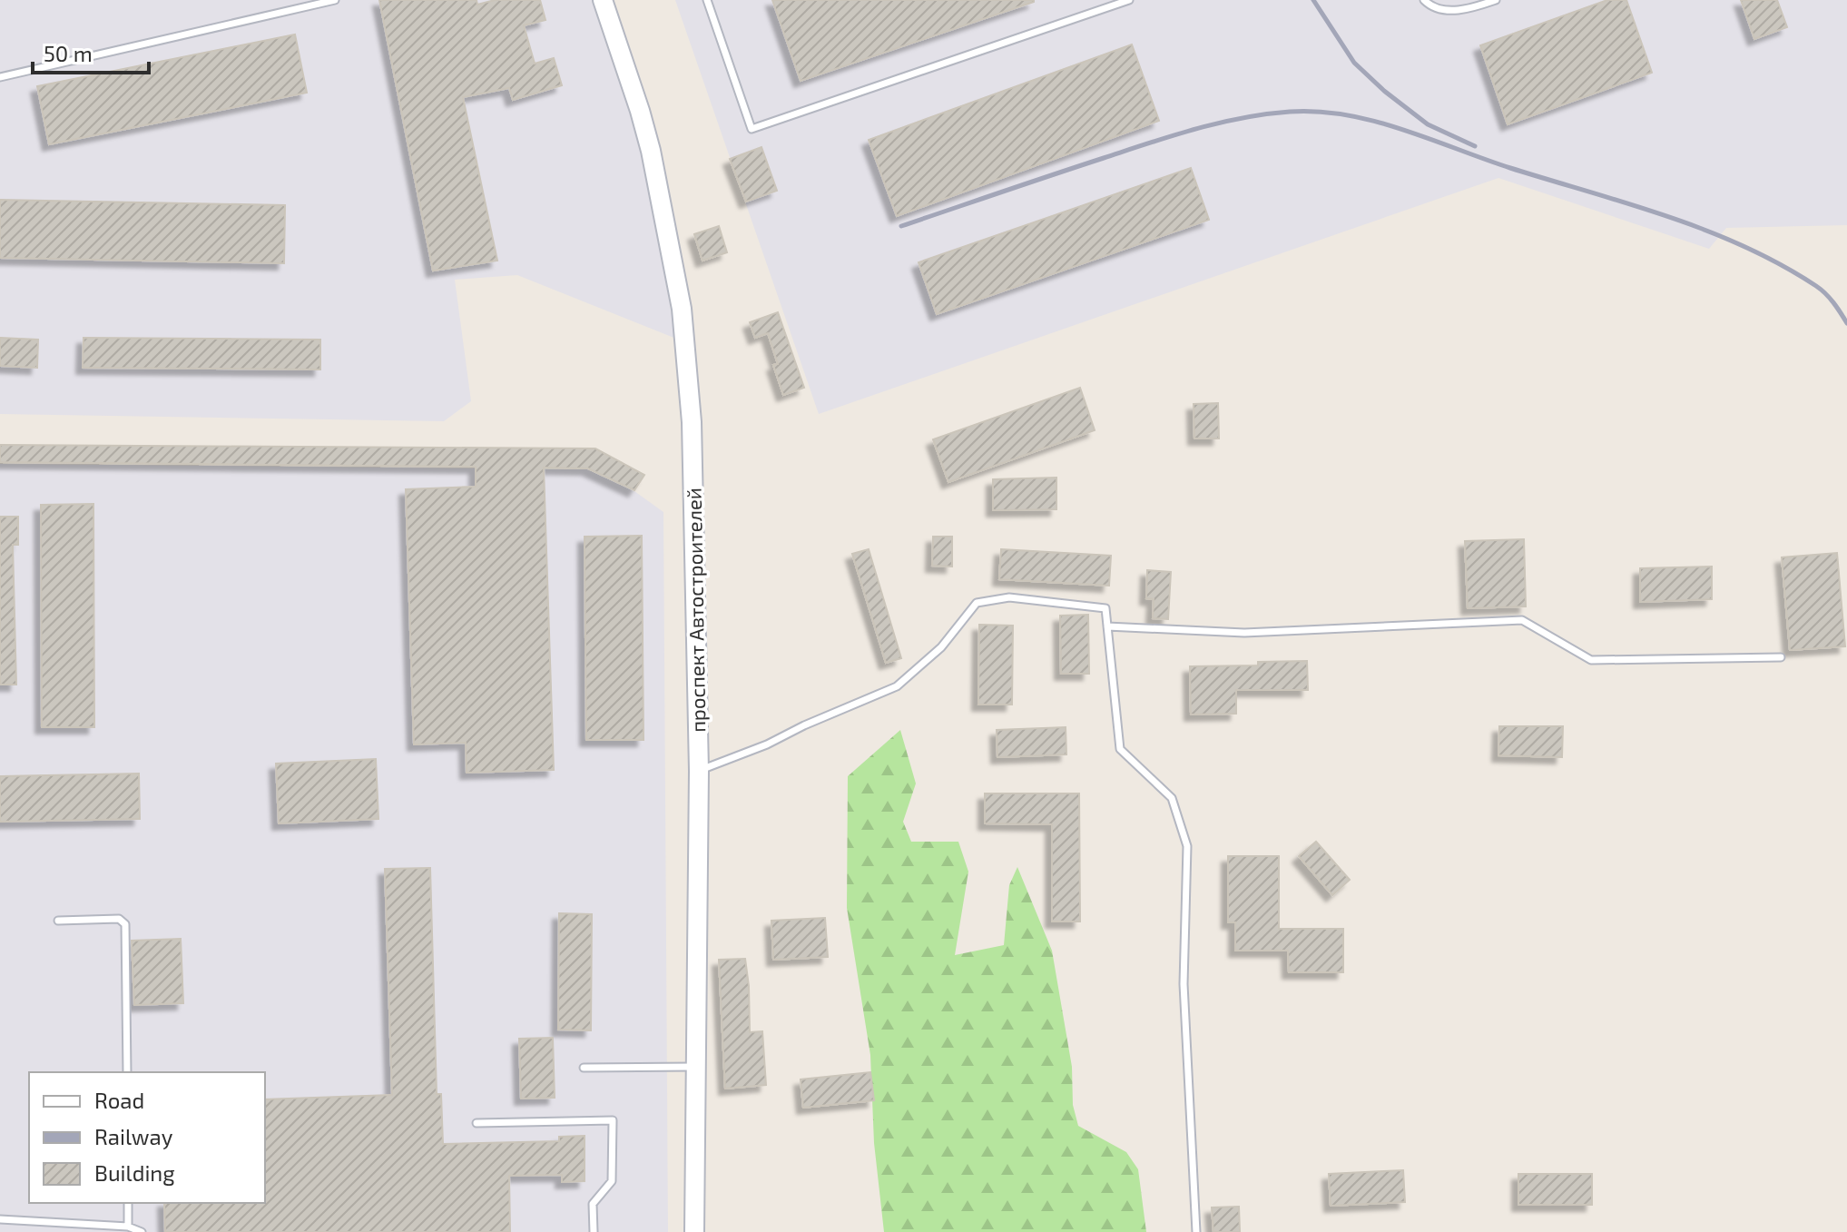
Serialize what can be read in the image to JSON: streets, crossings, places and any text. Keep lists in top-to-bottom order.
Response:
{
  "streets": {
    "main road": ["проспект Автостроителей"]
  },
  "legend": ["Road", "Railway", "Building"],
  "scale_bar": "50 m"
}
